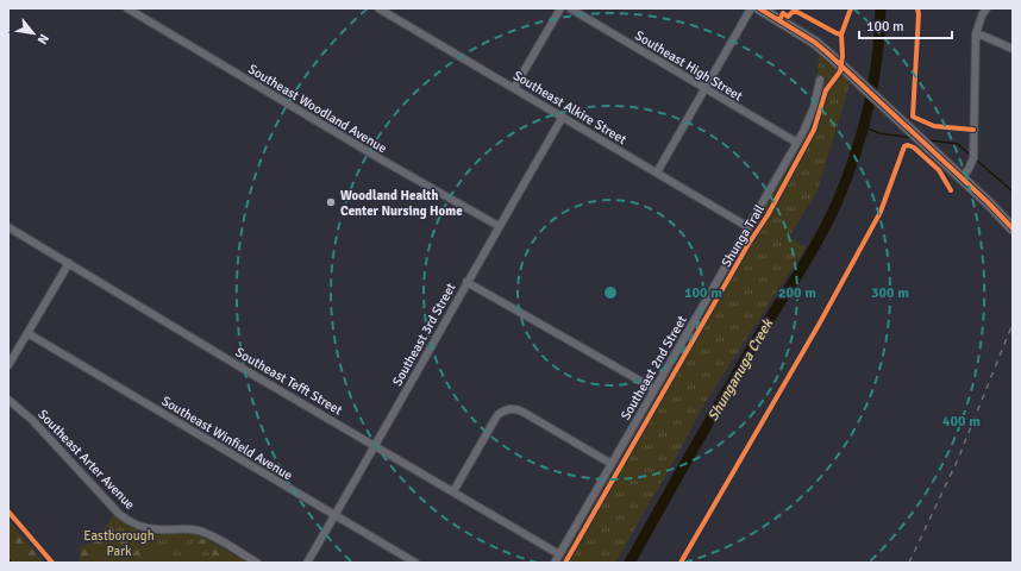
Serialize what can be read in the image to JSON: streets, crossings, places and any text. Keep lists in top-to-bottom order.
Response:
{
  "streets": {
    "street": [
      "Southeast High Street",
      "Southeast Alkire Street",
      "Southeast Woodland Avenue",
      "Southeast 3rd Street",
      "Southeast 2nd Street",
      "Southeast Tefft Street",
      "Southeast Winfield Avenue",
      "Southeast Arter Avenue"
    ],
    "cycle path": ["Shunga Trail"]
  },
  "crossings": [
    ["Southeast High Street", "Southeast 2nd Street"],
    ["Southeast Alkire Street", "Southeast 3rd Street"],
    ["Southeast Alkire Street", "Southeast 2nd Street"],
    ["Southeast Woodland Avenue", "Southeast 3rd Street"],
    ["Southeast 3rd Street", "Southeast Tefft Street"],
    ["Southeast 3rd Street", "Southeast Winfield Avenue"],
    ["Southeast 2nd Street", "Southeast Tefft Street"]
  ],
  "water": ["Shunganuga Creek"],
  "parks": ["Eastborough Park"],
  "places": ["Woodland Health Center Nursing Home"],
  "scale_bar": "100 m",
  "north": "bottom right",
  "rings": [
    "100 m",
    "200 m",
    "300 m",
    "400 m"
  ]
}
